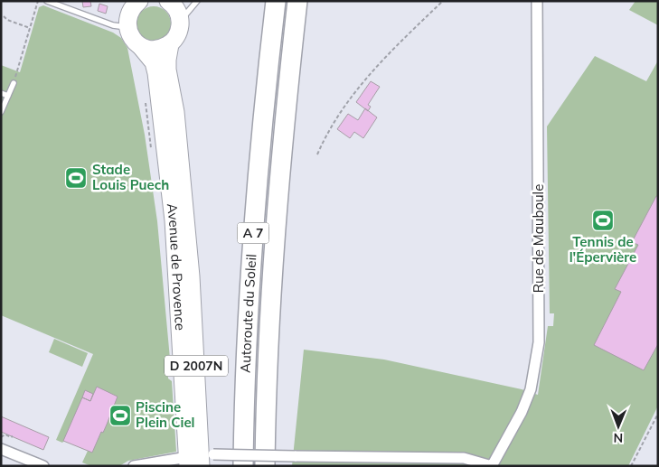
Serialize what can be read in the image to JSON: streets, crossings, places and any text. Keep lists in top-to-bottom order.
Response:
{
  "streets": {
    "highway": ["A 7", "Autoroute du Soleil"],
    "main road": ["Avenue de Provence", "D 2007N"],
    "street": ["Rue de Mauboule"]
  },
  "crossings": [
    ["Rue de Mauboule", "Avenue de Provence"]
  ],
  "places": {
    "sports": ["Stade Louis Puech", "Tennis de l'Épervière", "Piscine Plein Ciel"]
  },
  "north": "bottom"
}
